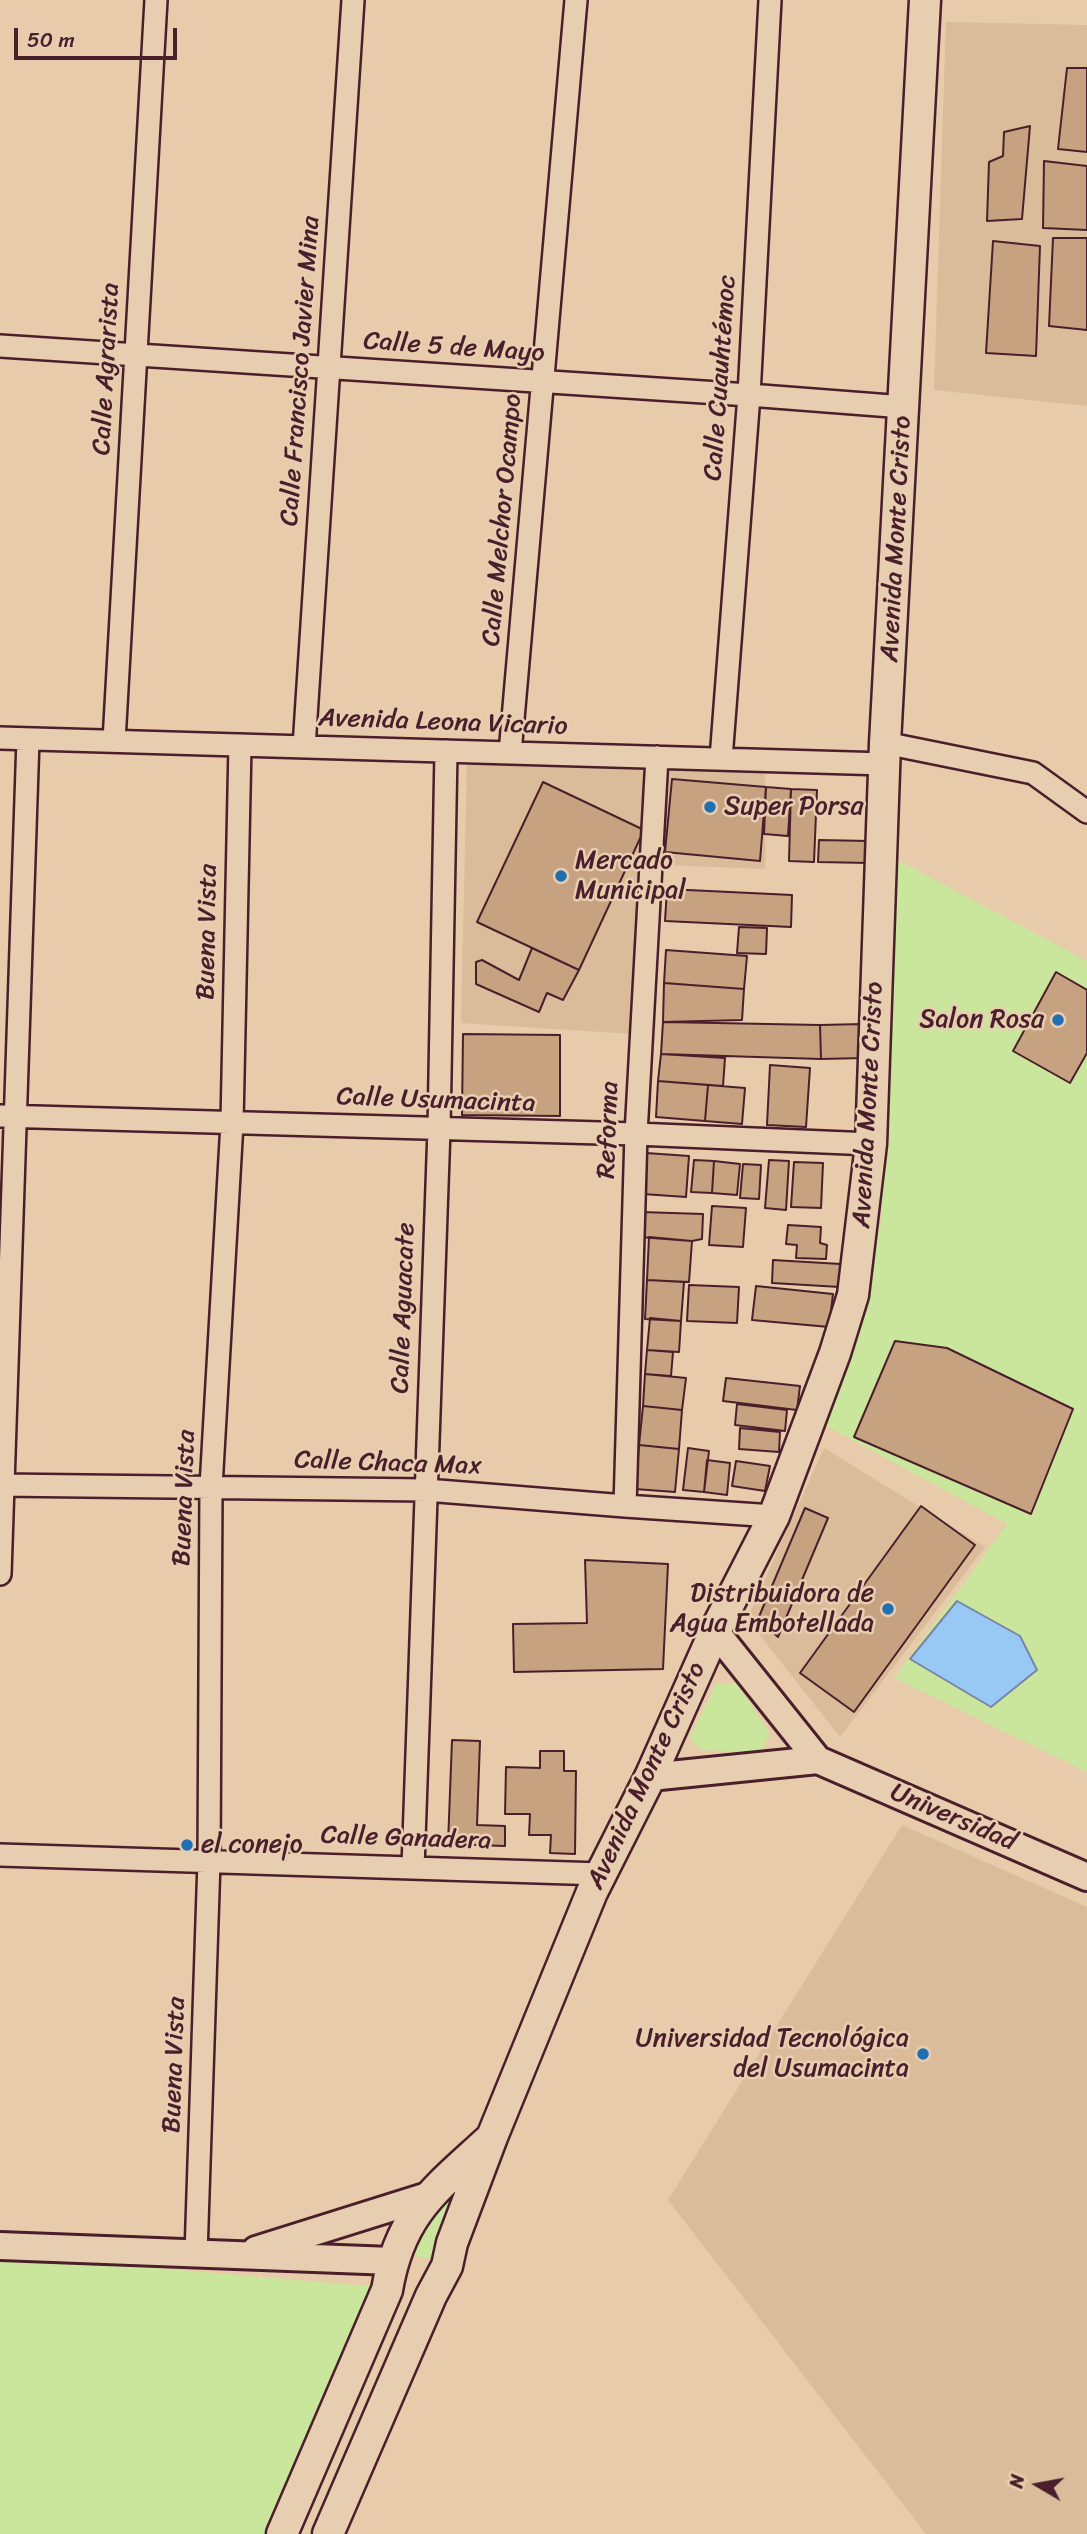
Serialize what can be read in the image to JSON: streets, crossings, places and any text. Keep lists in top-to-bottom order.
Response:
{
  "streets": {
    "main road": ["Avenida Monte Cristo"],
    "street": [
      "Calle 5 de Mayo",
      "Calle Agrarista",
      "Calle Francisco Javier Mina",
      "Calle Cuauhtémoc",
      "Calle Melchor Ocampo",
      "Avenida Leona Vicario",
      "Buena Vista",
      "Calle Usumacinta",
      "Reforma",
      "Calle Aguacate",
      "Calle Chaca Max",
      "Universidad",
      "Calle Ganadera"
    ]
  },
  "crossings": [
    ["Calle 5 de Mayo", "Calle Agrarista"],
    ["Calle 5 de Mayo", "Calle Francisco Javier Mina"],
    ["Calle 5 de Mayo", "Calle Cuauhtémoc"],
    ["Calle 5 de Mayo", "Calle Melchor Ocampo"],
    ["Calle 5 de Mayo", "Avenida Monte Cristo"],
    ["Calle Agrarista", "Avenida Leona Vicario"],
    ["Calle Francisco Javier Mina", "Avenida Leona Vicario"],
    ["Calle Cuauhtémoc", "Avenida Leona Vicario"],
    ["Calle Melchor Ocampo", "Avenida Leona Vicario"],
    ["Avenida Monte Cristo", "Avenida Leona Vicario"],
    ["Avenida Monte Cristo", "Calle Usumacinta"],
    ["Avenida Monte Cristo", "Calle Chaca Max"],
    ["Avenida Monte Cristo", "Calle Ganadera"],
    ["Avenida Leona Vicario", "Buena Vista"],
    ["Avenida Leona Vicario", "Reforma"],
    ["Avenida Leona Vicario", "Calle Aguacate"],
    ["Buena Vista", "Calle Usumacinta"],
    ["Buena Vista", "Calle Chaca Max"],
    ["Buena Vista", "Calle Ganadera"],
    ["Calle Usumacinta", "Reforma"],
    ["Calle Usumacinta", "Calle Aguacate"],
    ["Reforma", "Calle Chaca Max"],
    ["Calle Aguacate", "Calle Chaca Max"],
    ["Calle Aguacate", "Calle Ganadera"]
  ],
  "places": [
    "Super Porsa",
    "Mercado Municipal",
    "Salon Rosa",
    "Distribuidora de Agua Embotellada",
    "el conejo",
    "Universidad Tecnológica del Usumacinta"
  ],
  "scale_bar": "50 m",
  "north": "left"
}
